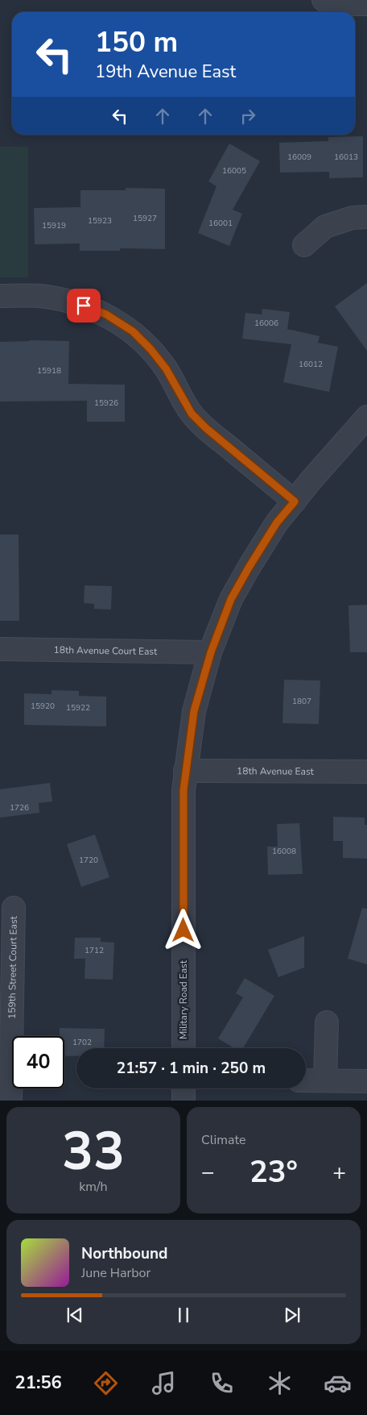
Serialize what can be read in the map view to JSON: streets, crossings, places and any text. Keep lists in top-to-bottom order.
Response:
{
  "streets": {
    "street": [
      "18th Avenue Court East",
      "18th Avenue East",
      "159th Street Court East",
      "Military Road East"
    ]
  },
  "crossings": [
    ["18th Avenue Court East", "Military Road East"],
    ["18th Avenue East", "Military Road East"]
  ],
  "house_numbers": [
    "16009",
    "16013",
    "16005",
    "15927",
    "15923",
    "16001",
    "15919",
    "16006",
    "16012",
    "15918",
    "15926",
    "1807",
    "15920",
    "15922",
    "1726",
    "16008",
    "1720",
    "1712",
    "1702"
  ],
  "page": {
    "turn": ["150 m", "19th Avenue East"],
    "limit": "40",
    "trip": "21:57 · 1 min · 250 m",
    "tile": [
      ["33", "km/h"],
      "Climate"
    ],
    "heat": ["−", "23°", "+"],
    "song": ["Northbound", "June Harbor"],
    "tabs": "21:56"
  }
}
